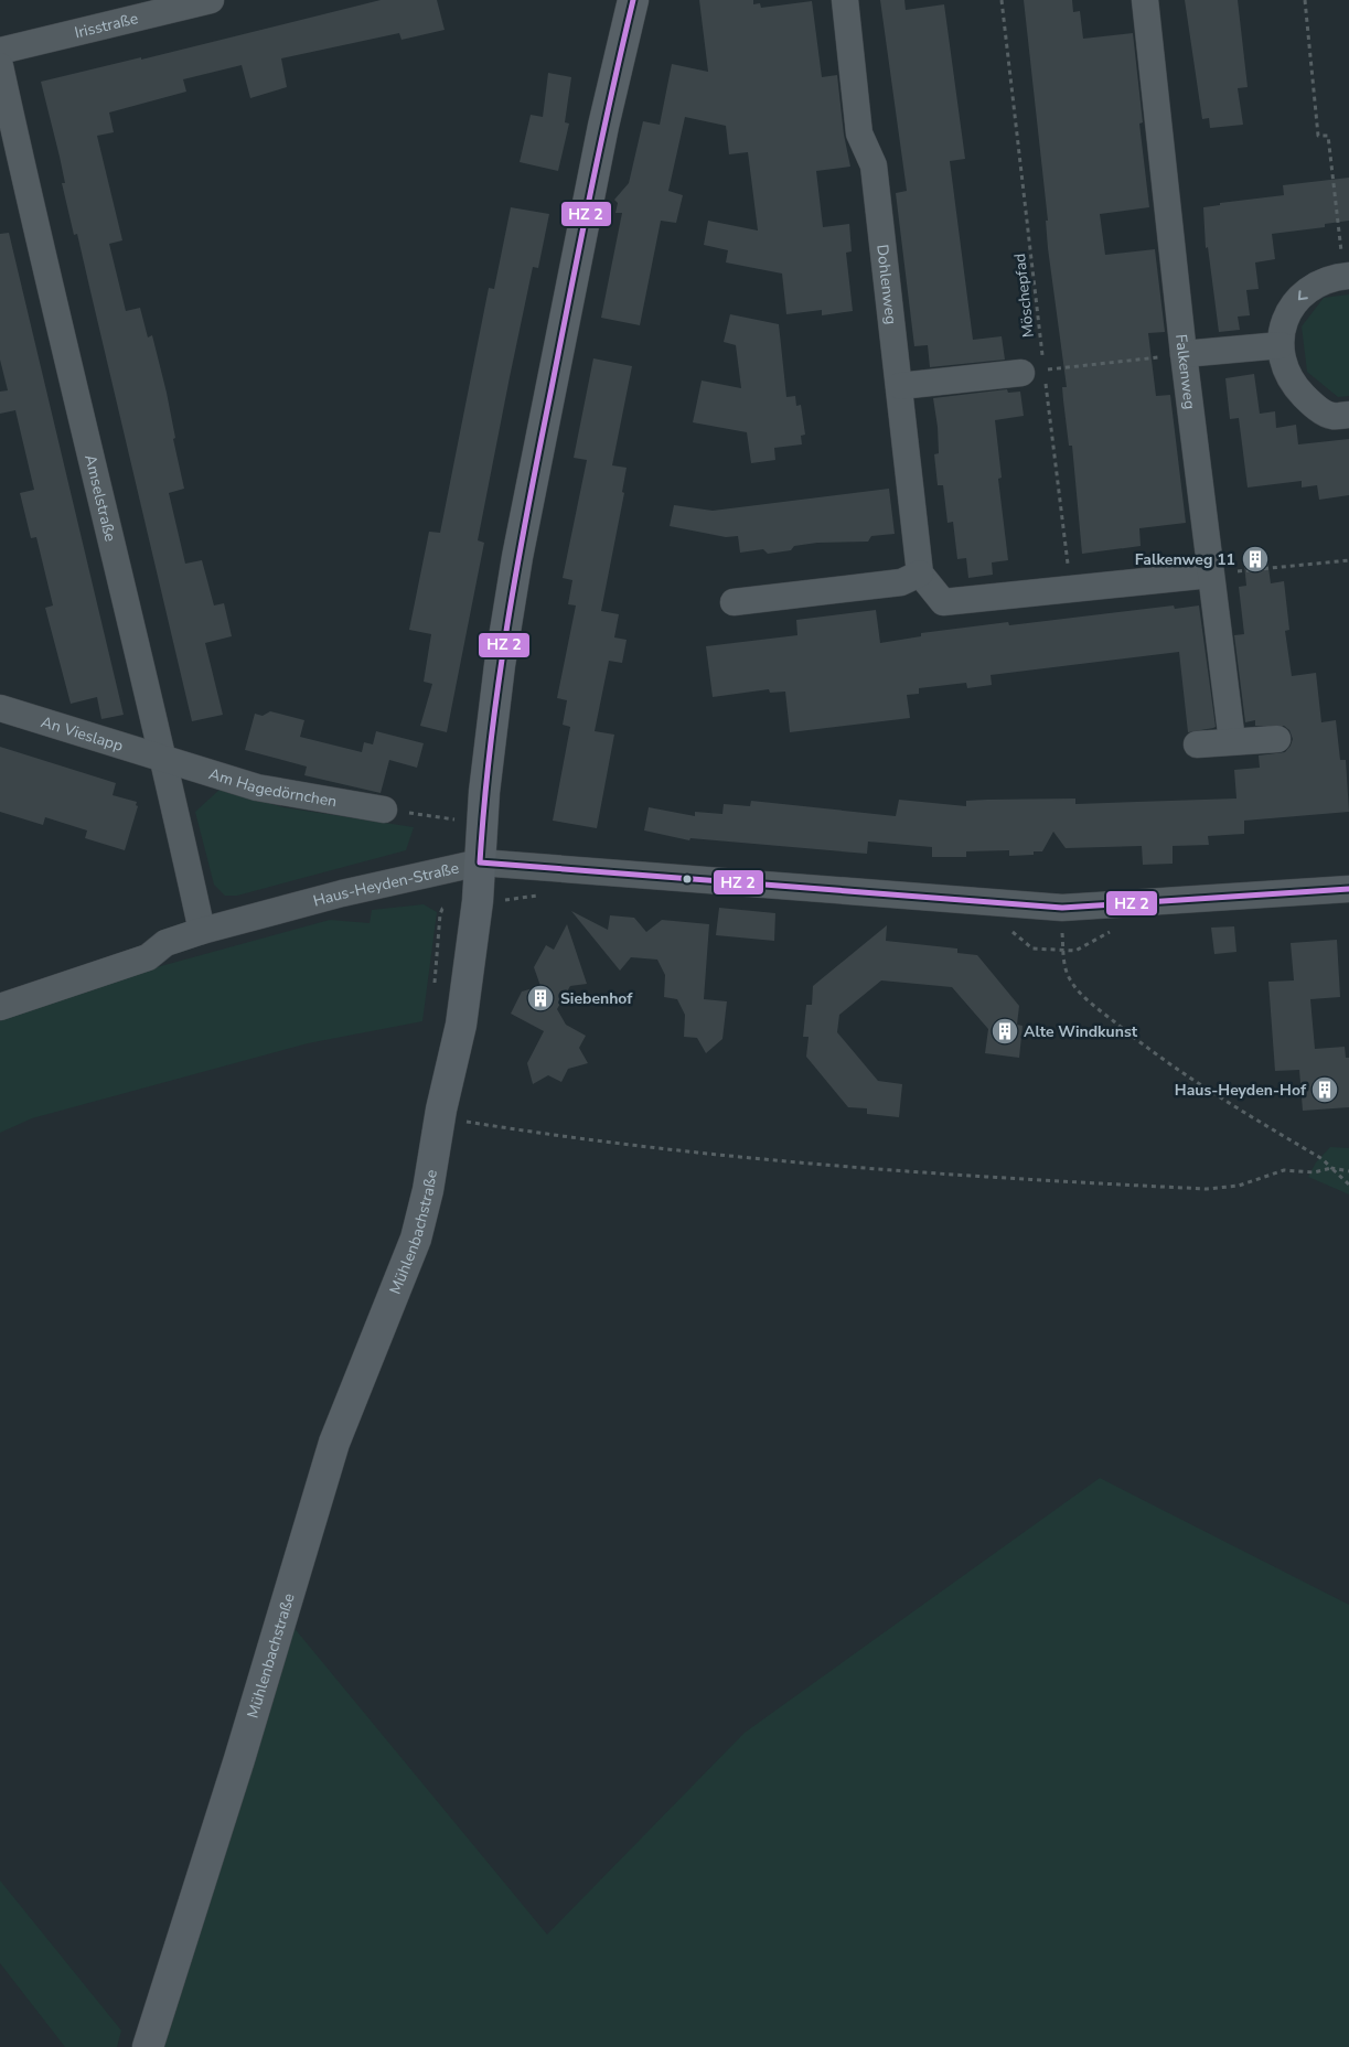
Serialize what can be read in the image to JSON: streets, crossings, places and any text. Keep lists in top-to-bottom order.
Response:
{
  "streets": {
    "street": [
      "Irisstraße",
      "Dohlenweg",
      "Falkenweg",
      "Amselstraße",
      "An Vieslapp",
      "Am Hagedörnchen",
      "Haus-Heyden-Straße",
      "Mühlenbachstraße"
    ],
    "path": ["Möschepfad"]
  },
  "crossings": [
    ["Amselstraße", "An Vieslapp"],
    ["Amselstraße", "Am Hagedörnchen"],
    ["Amselstraße", "Haus-Heyden-Straße"],
    ["An Vieslapp", "Am Hagedörnchen"],
    ["Haus-Heyden-Straße", "Mühlenbachstraße"]
  ],
  "places": {
    "building": [
      "Falkenweg 11",
      "Siebenhof",
      "Alte Windkunst",
      "Haus-Heyden-Hof"
    ]
  }
}
